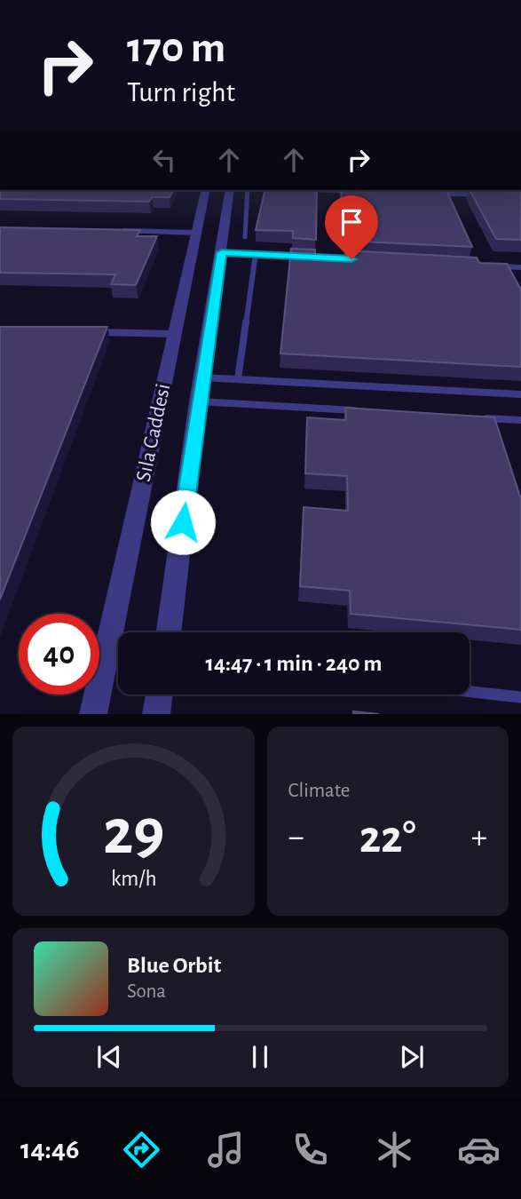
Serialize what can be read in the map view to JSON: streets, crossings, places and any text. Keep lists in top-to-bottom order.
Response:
{
  "streets": {
    "street": ["Sıla Caddesi"]
  },
  "page": {
    "turn": ["170 m", "Turn right"],
    "limit": "40",
    "trip": "14:47 · 1 min · 240 m",
    "tile": "Climate",
    "heat": ["−", "22°", "+"],
    "song": ["Blue Orbit", "Sona"],
    "tabs": "14:46",
    "gauge": ["29", "km/h"]
  }
}
